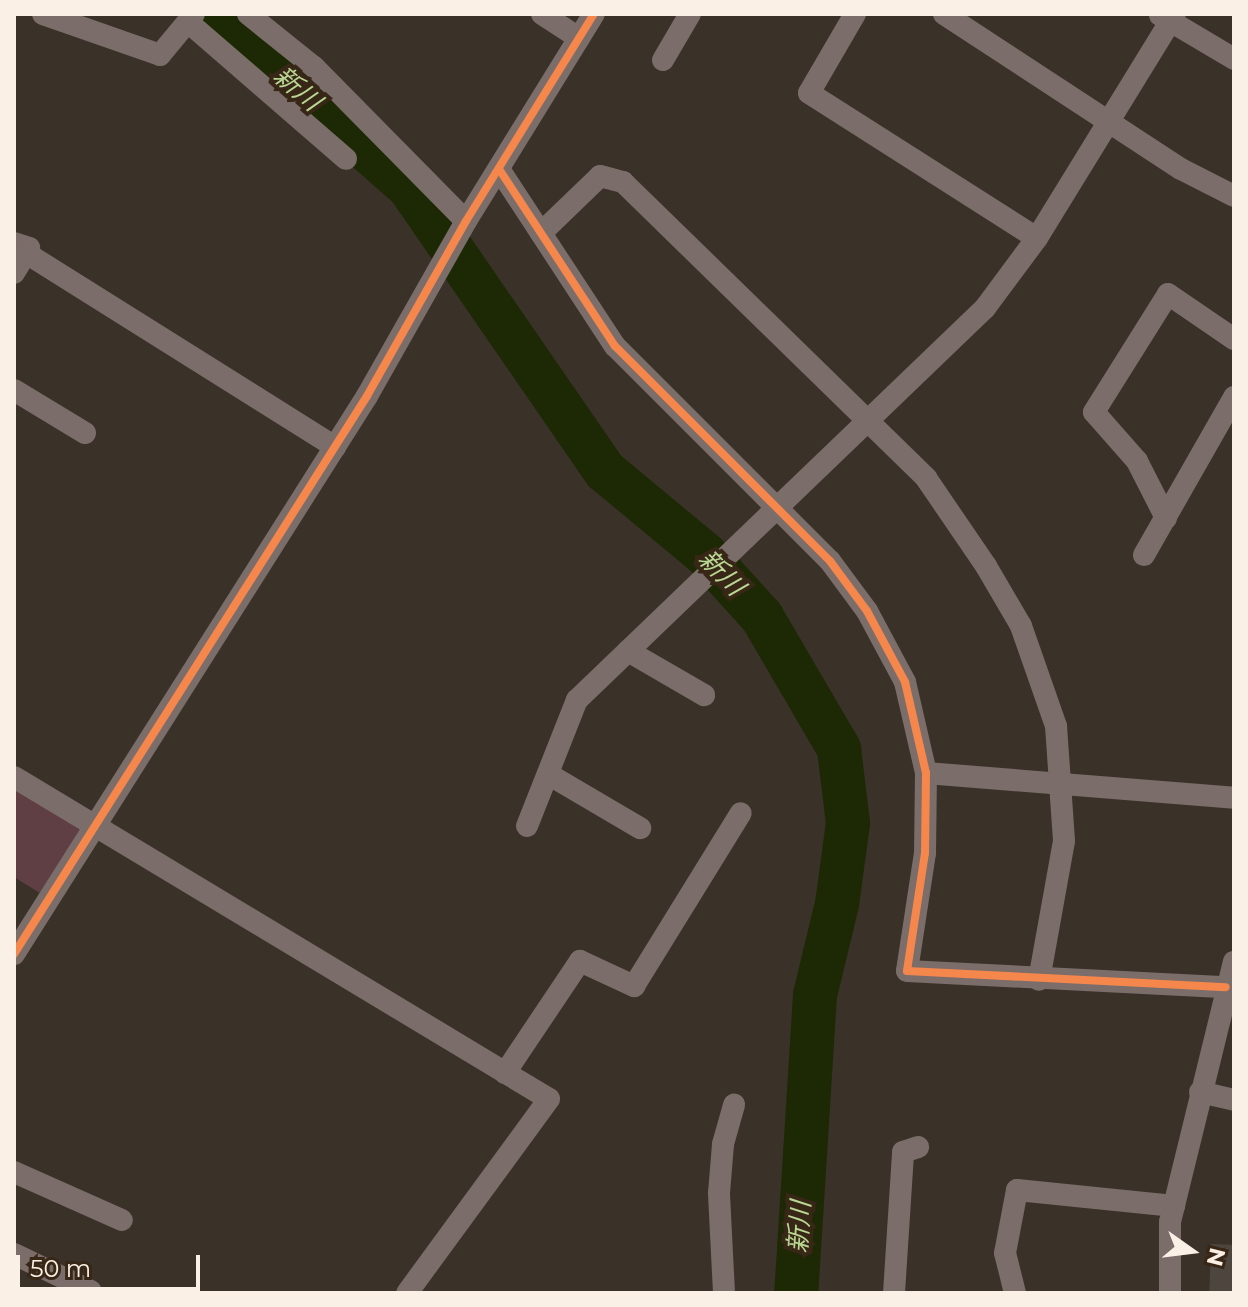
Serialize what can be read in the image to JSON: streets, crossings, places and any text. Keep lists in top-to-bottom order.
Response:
{
  "water": ["新川"],
  "scale_bar": "50 m",
  "north": "right"
}
